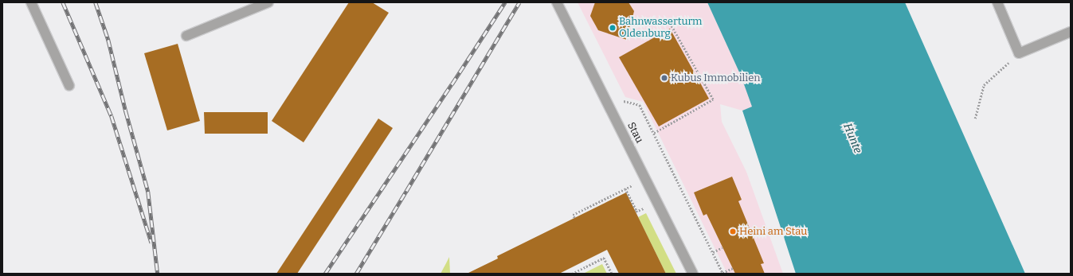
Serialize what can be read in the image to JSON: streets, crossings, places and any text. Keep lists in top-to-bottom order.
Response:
{
  "streets": {
    "street": ["Stau"]
  },
  "water": ["Hunte"],
  "places": ["Bahnwasserturm Oldenburg", "Kubus Immobilien", "Heini am Stau"]
}
